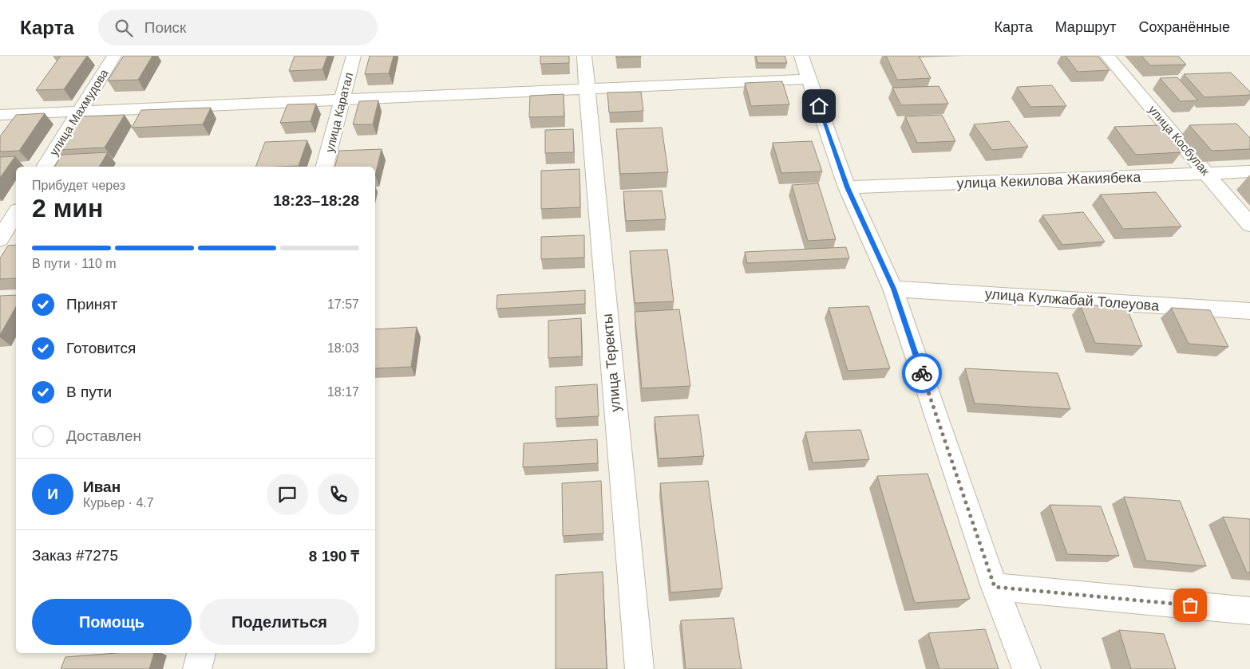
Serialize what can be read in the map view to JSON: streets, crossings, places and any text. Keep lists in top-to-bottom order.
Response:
{
  "streets": {
    "street": [
      "улица Махмудова",
      "улица Каратал",
      "улица Косбулак",
      "улица Кекилова Жакиябека",
      "улица Кулжабай Толеуова",
      "улица Теректы"
    ]
  },
  "crossings": [
    ["улица Косбулак", "улица Кекилова Жакиябека"]
  ],
  "page": {
    "header": "Карта",
    "search": "Поиск",
    "nav": ["Карта", "Маршрут", "Сохранённые"],
    "heading": ["2 мин", "Прибудет через", "18:23–18:28"],
    "panel": [
      "Иван",
      "Курьер · 4.7",
      "Заказ #7275",
      "8 190 ₸"
    ],
    "bar": "В пути · 110 m",
    "list": [
      ["Принят", "17:57"],
      ["Готовится", "18:03"],
      ["В пути", "18:17"],
      "Доставлен"
    ],
    "round": "И",
    "buttons": ["Помощь", "Поделиться"]
  }
}
